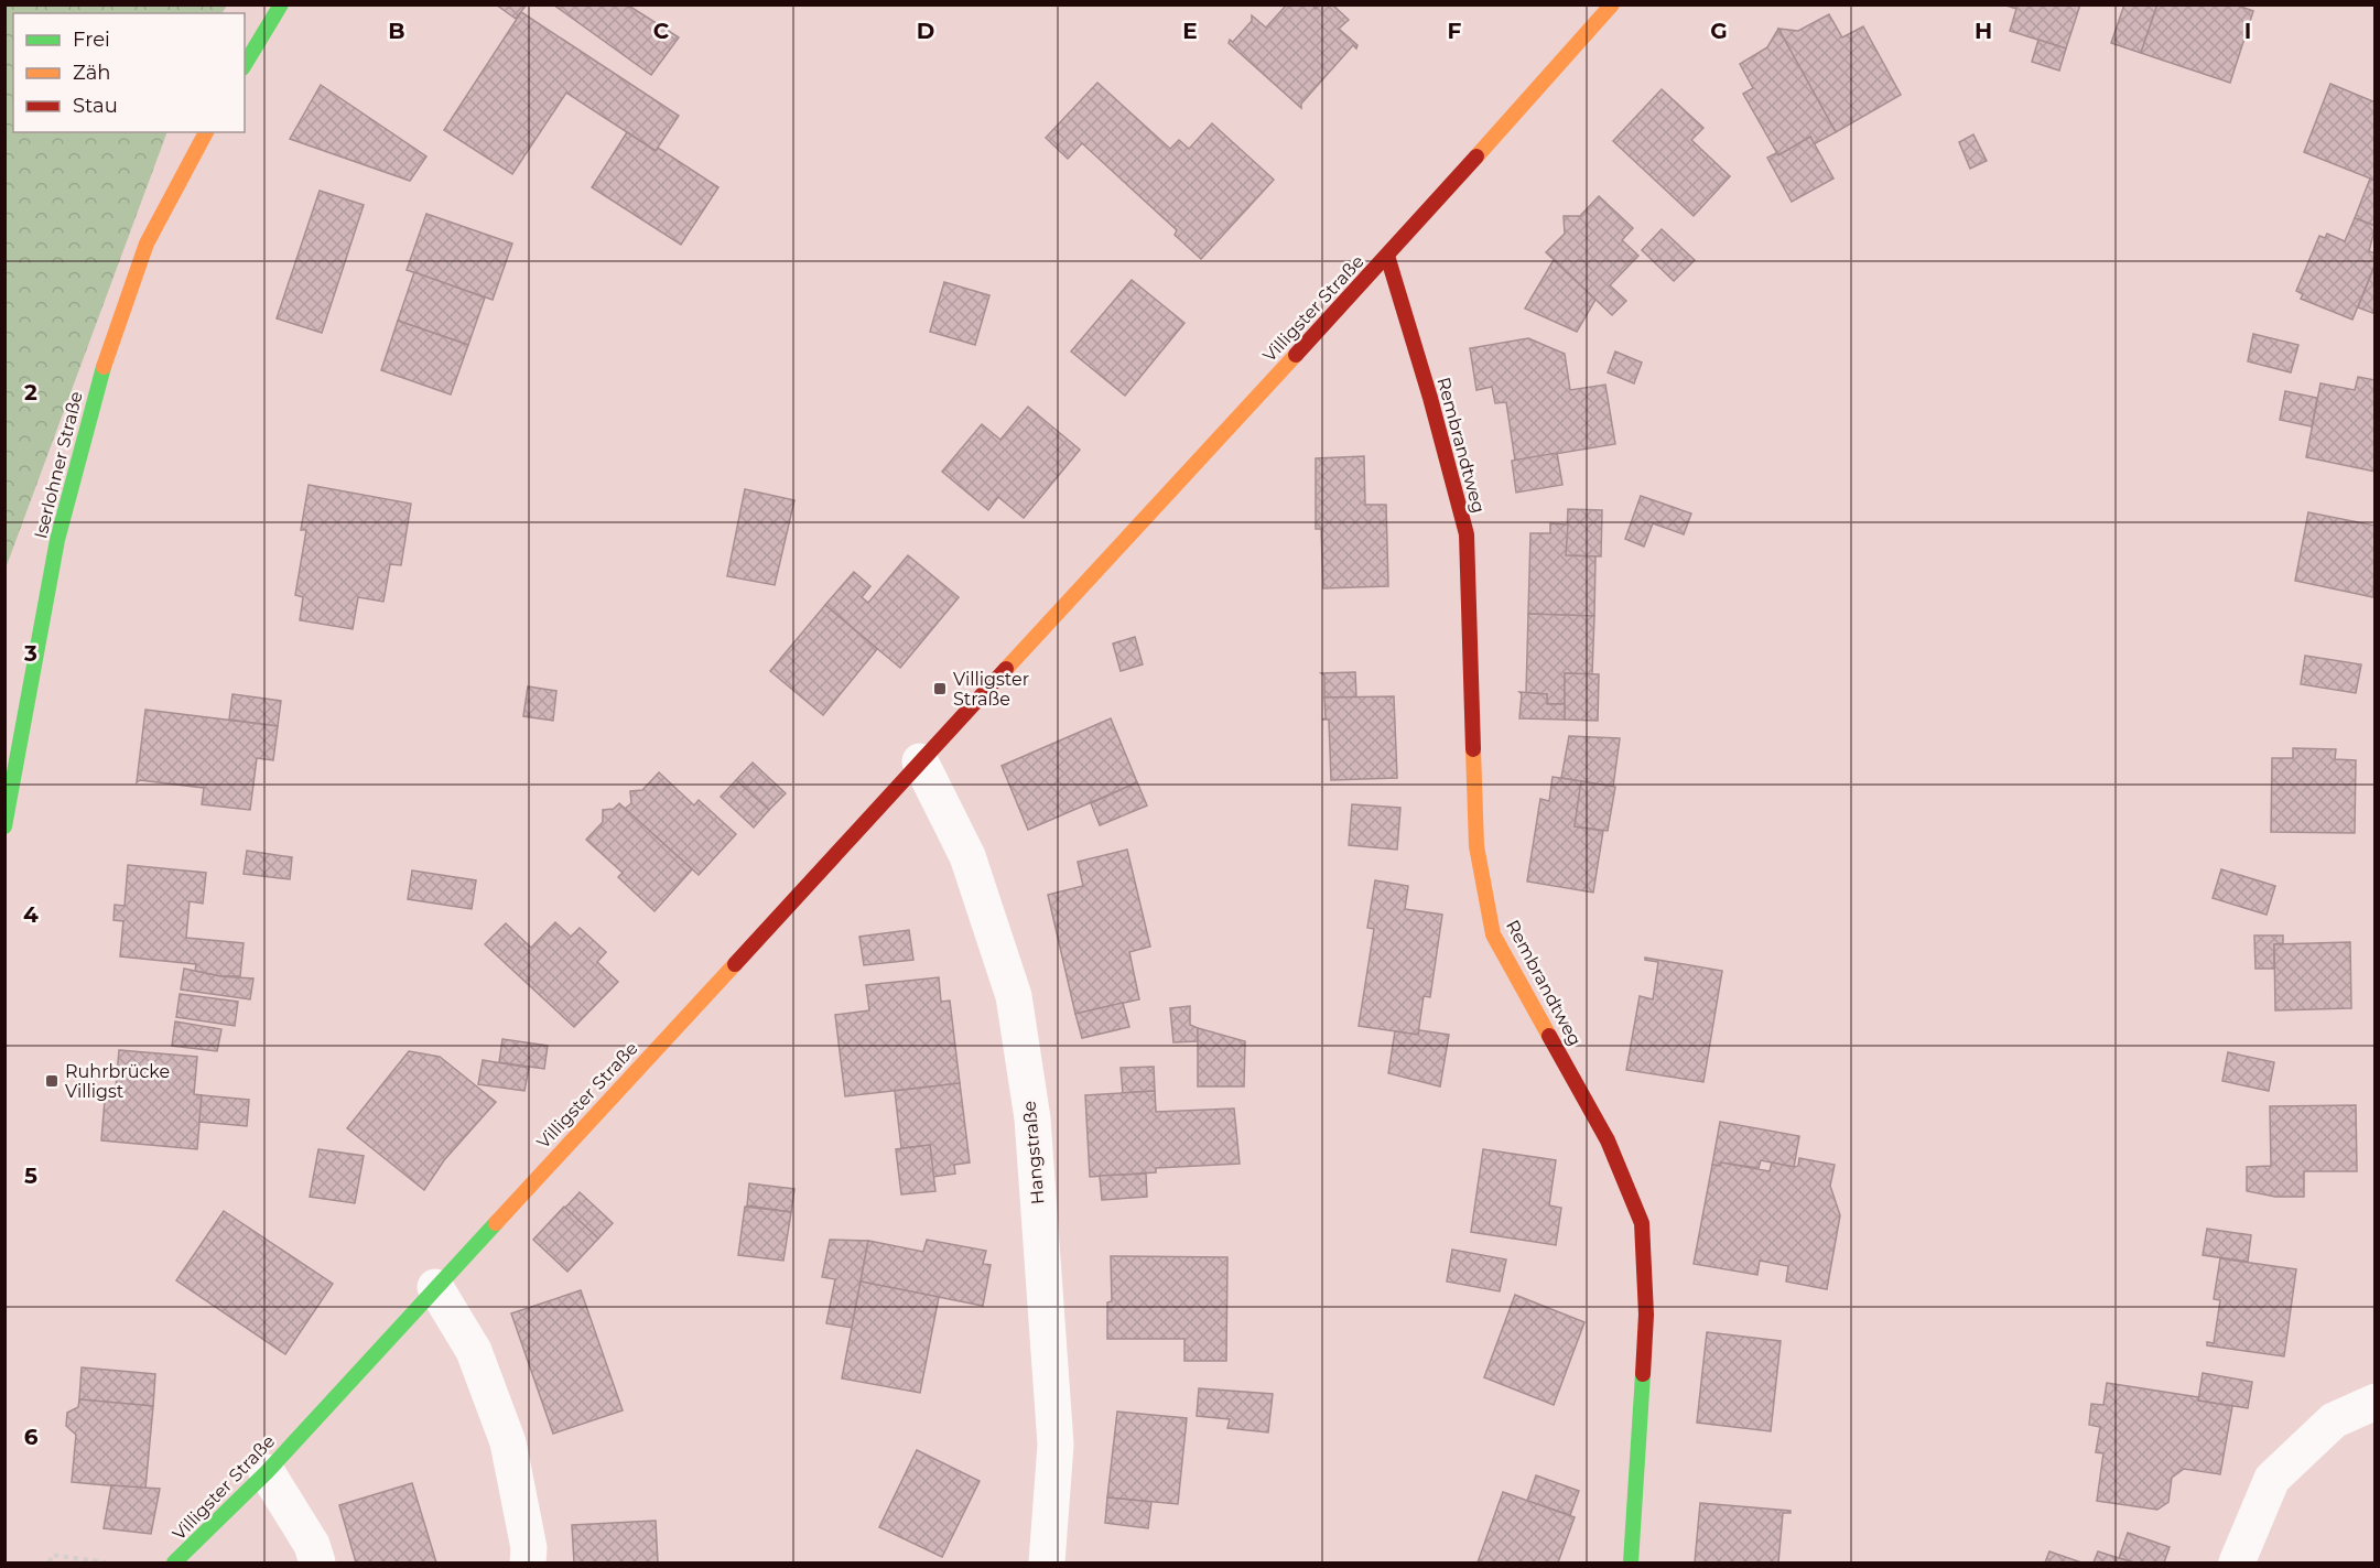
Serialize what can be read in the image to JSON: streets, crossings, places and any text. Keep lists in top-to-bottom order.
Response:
{
  "streets": {
    "street": [
      "Villigster Straße",
      "Rembrandtweg",
      "Iserlohner Straße",
      "Hangstraße"
    ]
  },
  "crossings": [
    ["Villigster Straße", "Rembrandtweg"],
    ["Villigster Straße", "Hangstraße"]
  ],
  "places": {
    "transit": ["Villigster Straße", "Ruhrbrücke Villigst"]
  },
  "legend": ["Frei", "Zäh", "Stau"],
  "grid": {
    "columns": [
      "B",
      "C",
      "D",
      "E",
      "F",
      "G",
      "H",
      "I"
    ],
    "rows": [
      "2",
      "3",
      "4",
      "5",
      "6"
    ]
  }
}
